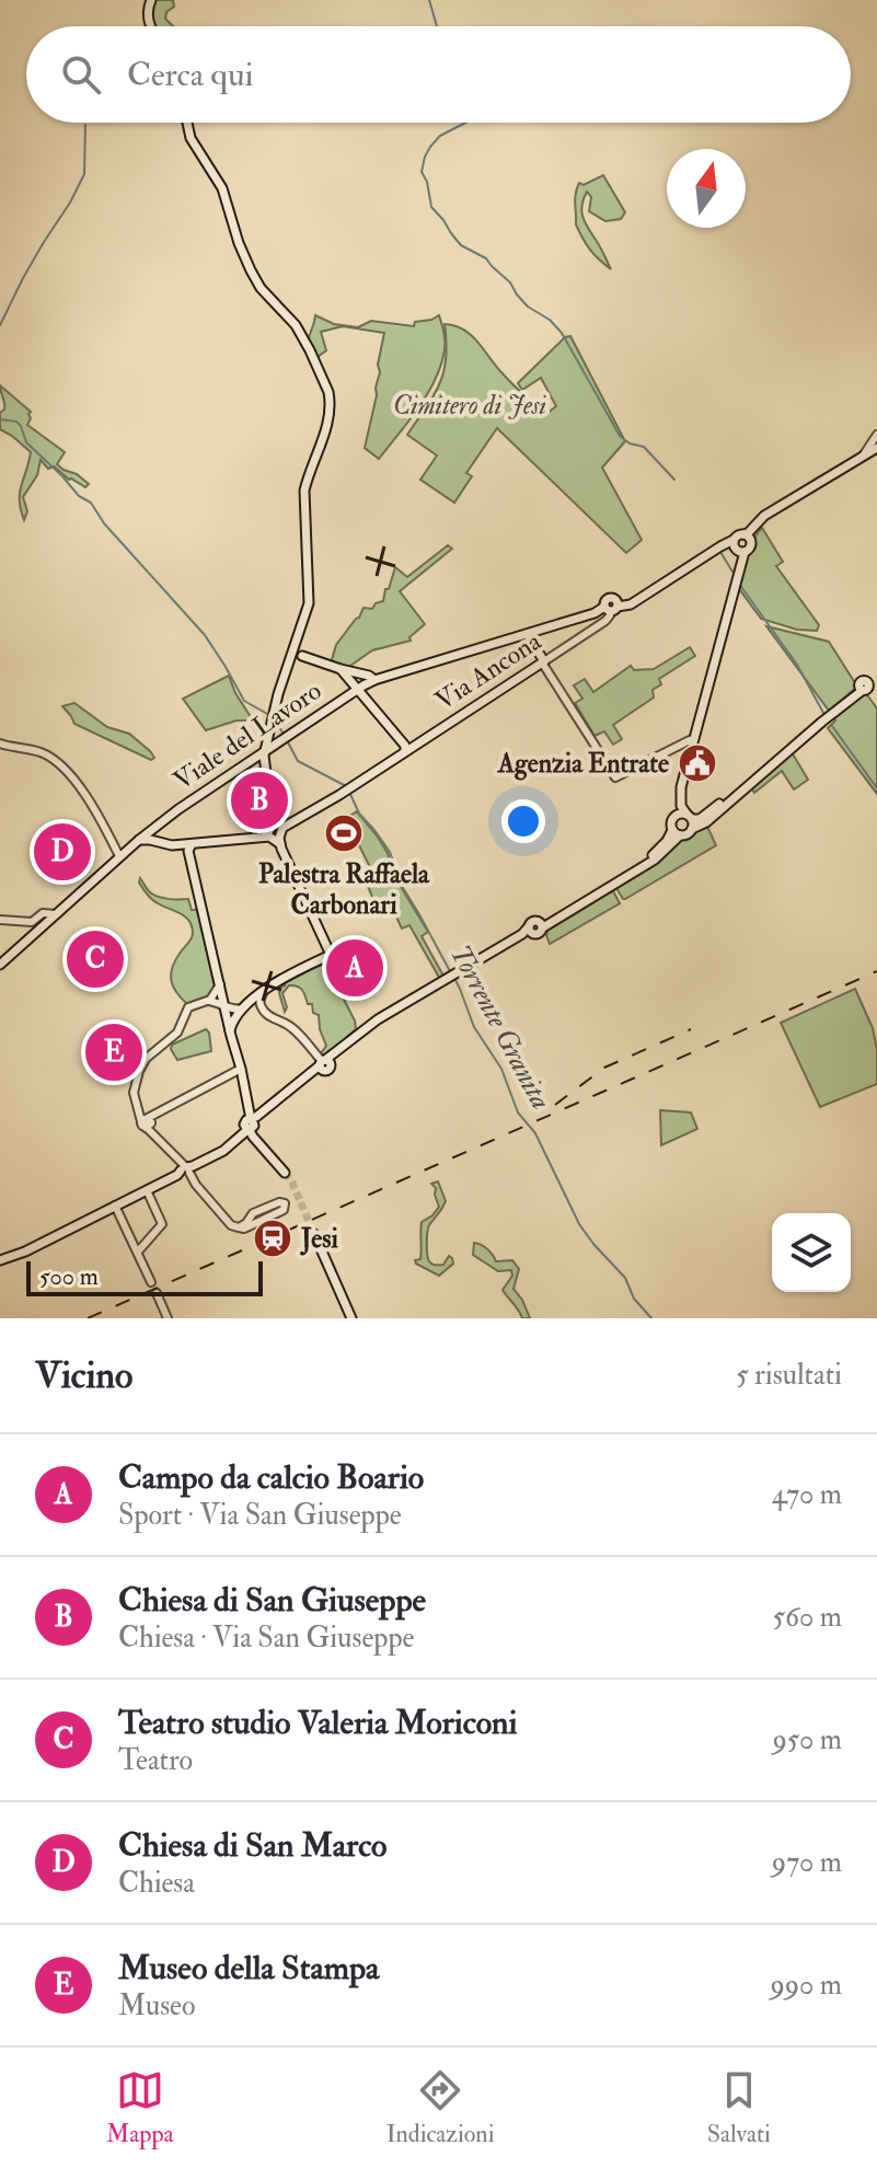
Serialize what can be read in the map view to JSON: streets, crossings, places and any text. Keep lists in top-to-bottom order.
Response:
{
  "streets": {
    "main road": ["Via Ancona", "Viale del Lavoro"]
  },
  "crossings": [
    ["Via Ancona", "Viale del Lavoro"]
  ],
  "water": ["Torrente Granita"],
  "parks": ["Cimitero di Jesi"],
  "places": {
    "public building": ["Agenzia Entrate"],
    "sports": ["Palestra Raffaela Carbonari"],
    "station": ["Jesi"]
  },
  "scale_bar": "500 m",
  "north": "top",
  "page": {
    "search": "Cerca qui",
    "pins": [
      "B",
      "D",
      "C",
      "A",
      "E"
    ],
    "scale": "500 m",
    "heading": ["Vicino", "5 risultati"],
    "list": [
      {
        "mark": "A",
        "name": "Campo da calcio Boario",
        "note": "Sport · Via San Giuseppe",
        "value": "470 m"
      },
      {
        "mark": "B",
        "name": "Chiesa di San Giuseppe",
        "note": "Chiesa · Via San Giuseppe",
        "value": "560 m"
      },
      {
        "mark": "C",
        "name": "Teatro studio Valeria Moriconi",
        "note": "Teatro",
        "value": "950 m"
      },
      {
        "mark": "D",
        "name": "Chiesa di San Marco",
        "note": "Chiesa",
        "value": "970 m"
      },
      {
        "mark": "E",
        "name": "Museo della Stampa",
        "note": "Museo",
        "value": "990 m"
      }
    ],
    "nav": ["Mappa", "Indicazioni", "Salvati"]
  }
}
